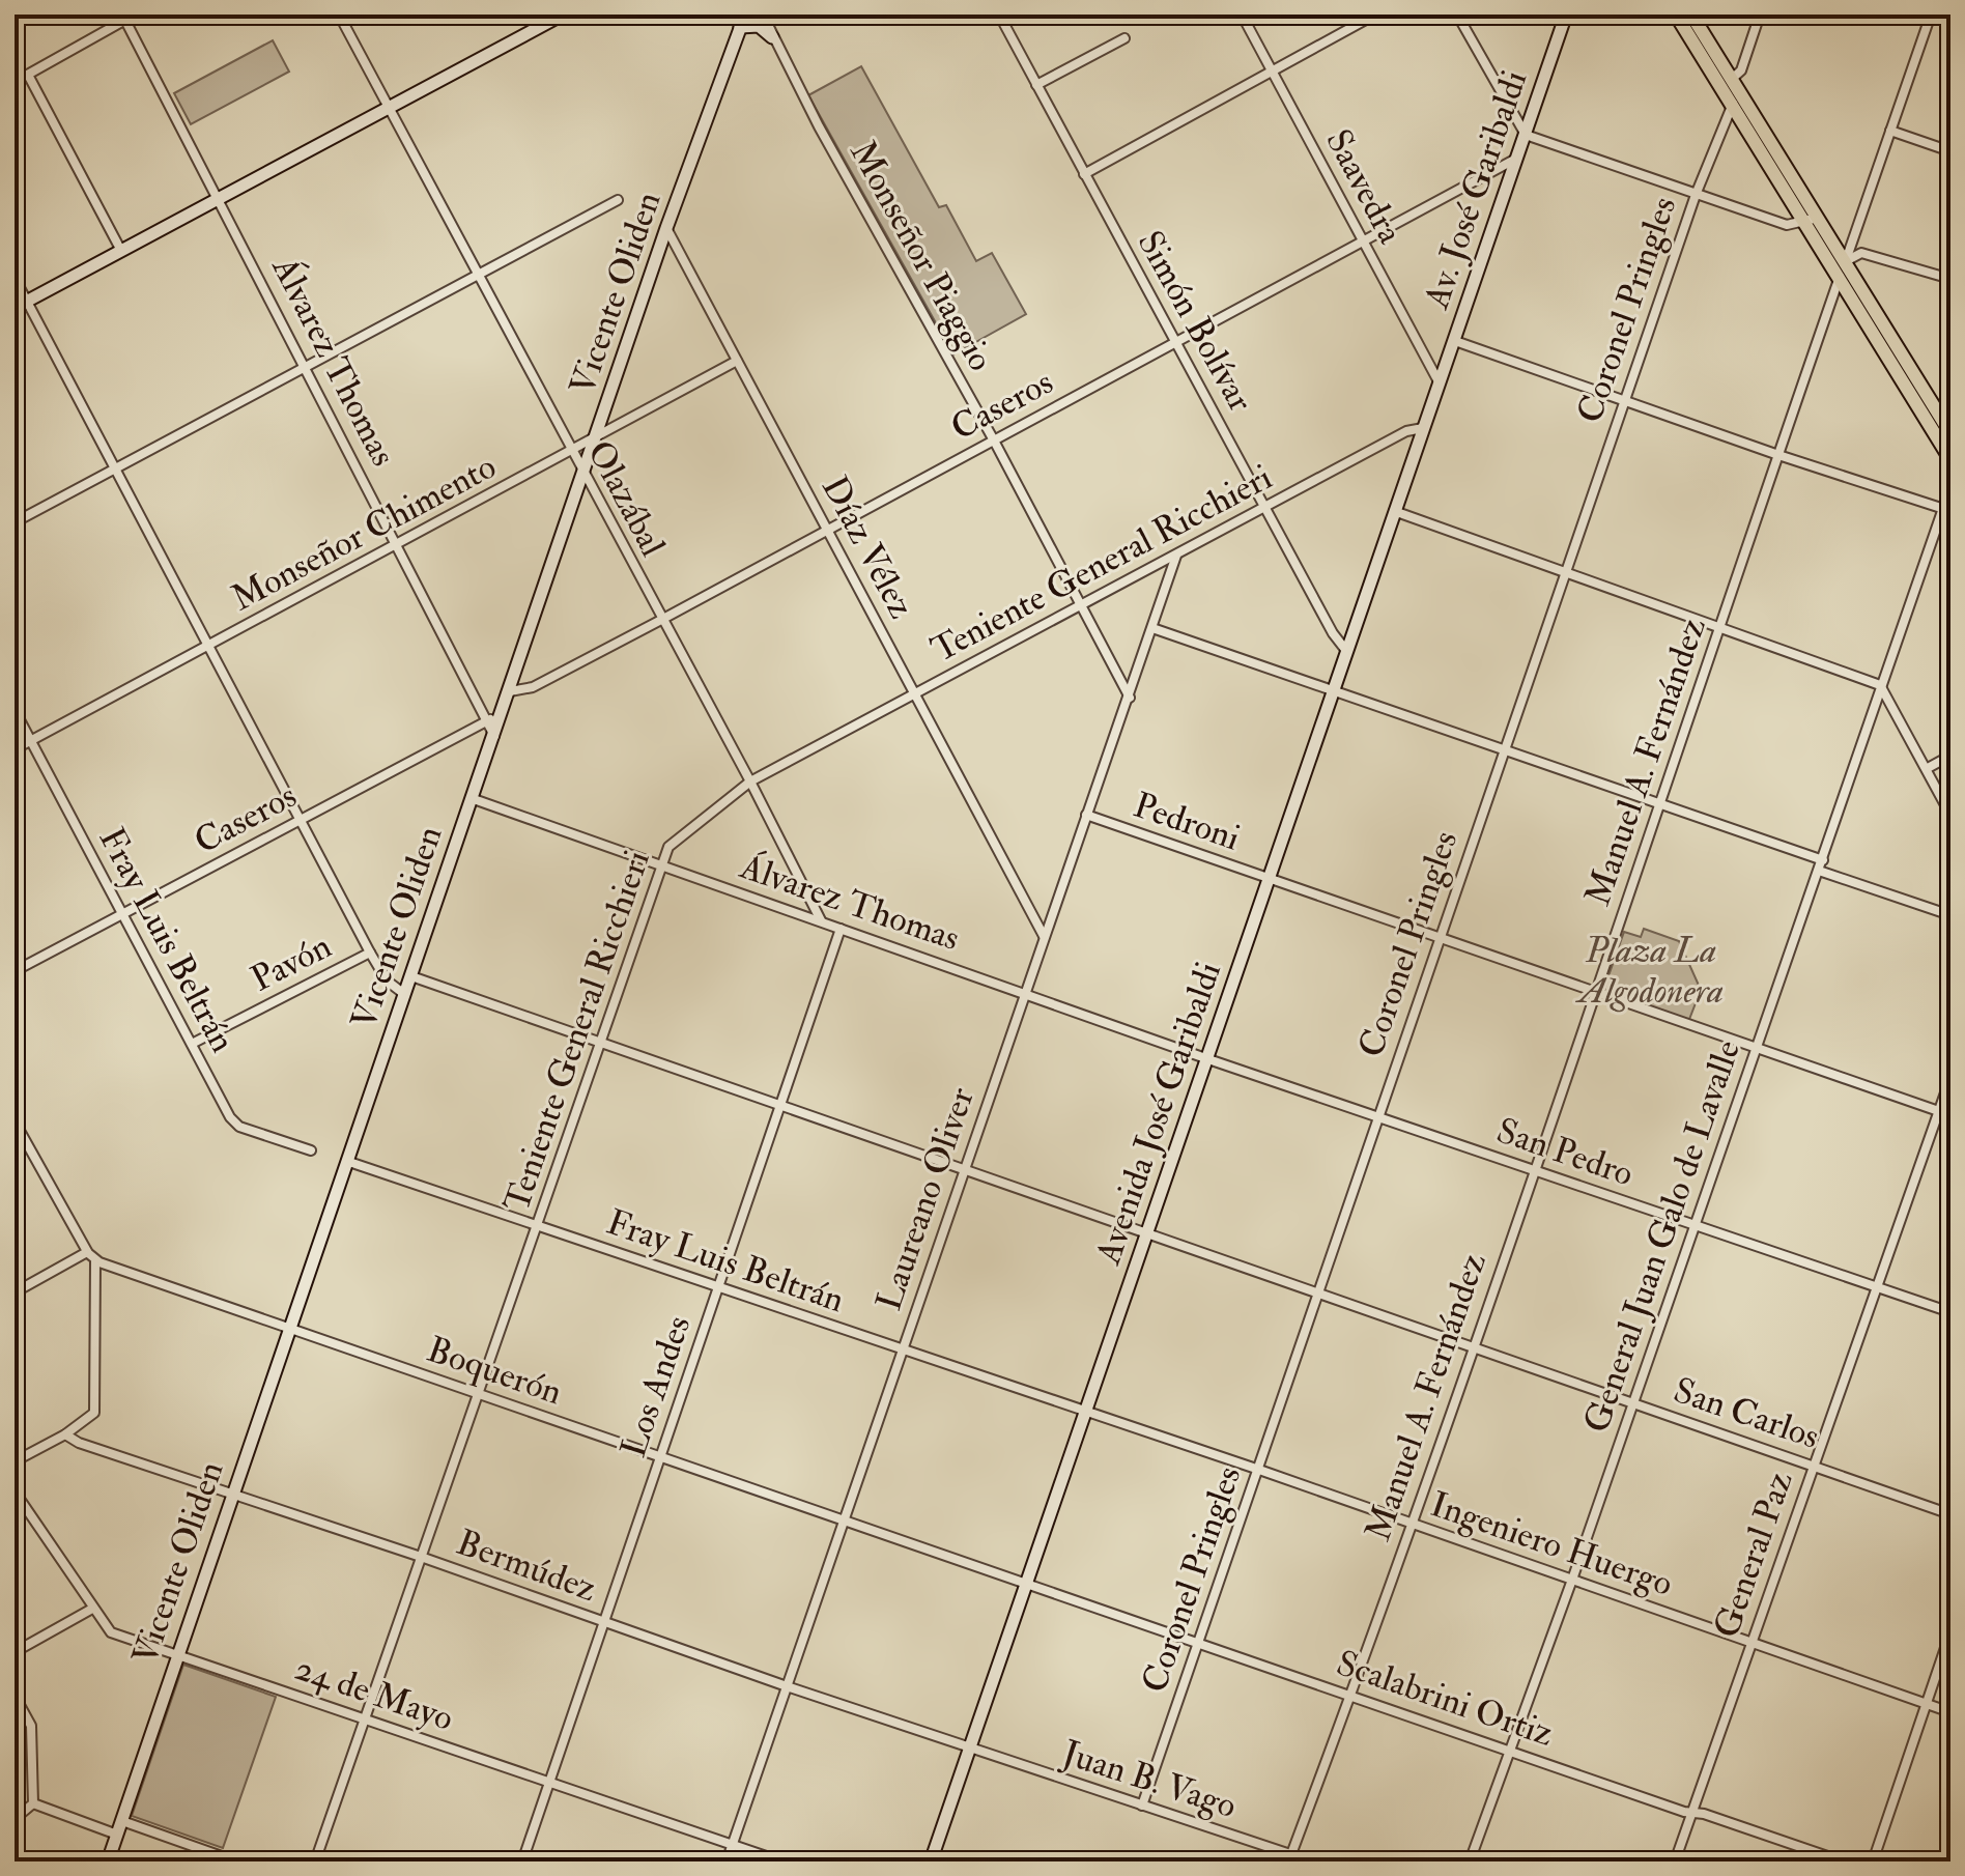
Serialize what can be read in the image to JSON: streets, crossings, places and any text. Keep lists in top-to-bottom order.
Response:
{
  "streets": {
    "street": [
      "Saavedra",
      "Av. José Garibaldi",
      "Monseñor Piaggio",
      "Vicente Oliden",
      "Coronel Pringles",
      "Simón Bolívar",
      "Álvarez Thomas",
      "Caseros",
      "Olazábal",
      "Monseñor Chimento",
      "Díaz Vélez",
      "Teniente General Ricchieri",
      "Manuel A. Fernández",
      "Pedroni",
      "Fray Luis Beltrán",
      "Pavón",
      "Avenida José Garibaldi",
      "San Pedro",
      "Laureano Oliver",
      "General Juan Galo de Lavalle",
      "Boquerón",
      "Los Andes",
      "San Carlos",
      "Ingeniero Huergo",
      "General Paz",
      "Bermúdez",
      "24 de Mayo",
      "Scalabrini Ortiz",
      "Juan B. Vago"
    ]
  },
  "crossings": [
    ["Saavedra", "Av. José Garibaldi"],
    ["Saavedra", "Caseros"],
    ["Saavedra", "Avenida José Garibaldi"],
    ["Av. José Garibaldi", "Caseros"],
    ["Av. José Garibaldi", "Avenida José Garibaldi"],
    ["Monseñor Piaggio", "Caseros"],
    ["Monseñor Piaggio", "Teniente General Ricchieri"],
    ["Monseñor Piaggio", "Laureano Oliver"],
    ["Vicente Oliden", "Álvarez Thomas"],
    ["Vicente Oliden", "Caseros"],
    ["Vicente Oliden", "Olazábal"],
    ["Vicente Oliden", "Monseñor Chimento"],
    ["Vicente Oliden", "Díaz Vélez"],
    ["Vicente Oliden", "Fray Luis Beltrán"],
    ["Vicente Oliden", "Boquerón"],
    ["Vicente Oliden", "San Carlos"],
    ["Vicente Oliden", "Bermúdez"],
    ["Vicente Oliden", "24 de Mayo"],
    ["Coronel Pringles", "Pedroni"],
    ["Coronel Pringles", "San Pedro"],
    ["Coronel Pringles", "San Carlos"],
    ["Coronel Pringles", "Ingeniero Huergo"],
    ["Coronel Pringles", "Scalabrini Ortiz"],
    ["Coronel Pringles", "Juan B. Vago"],
    ["Simón Bolívar", "Caseros"],
    ["Simón Bolívar", "Teniente General Ricchieri"],
    ["Simón Bolívar", "Avenida José Garibaldi"],
    ["Álvarez Thomas", "Caseros"],
    ["Álvarez Thomas", "Olazábal"],
    ["Álvarez Thomas", "Monseñor Chimento"],
    ["Álvarez Thomas", "Teniente General Ricchieri"],
    ["Álvarez Thomas", "Avenida José Garibaldi"],
    ["Álvarez Thomas", "San Pedro"],
    ["Álvarez Thomas", "Laureano Oliver"],
    ["Álvarez Thomas", "Los Andes"],
    ["Caseros", "Olazábal"],
    ["Caseros", "Díaz Vélez"],
    ["Caseros", "Fray Luis Beltrán"],
    ["Olazábal", "Monseñor Chimento"],
    ["Olazábal", "Teniente General Ricchieri"],
    ["Monseñor Chimento", "Díaz Vélez"],
    ["Monseñor Chimento", "Fray Luis Beltrán"],
    ["Díaz Vélez", "Teniente General Ricchieri"],
    ["Díaz Vélez", "Laureano Oliver"],
    ["Teniente General Ricchieri", "Fray Luis Beltrán"],
    ["Teniente General Ricchieri", "Avenida José Garibaldi"],
    ["Teniente General Ricchieri", "Laureano Oliver"],
    ["Teniente General Ricchieri", "Boquerón"],
    ["Teniente General Ricchieri", "San Carlos"],
    ["Teniente General Ricchieri", "Bermúdez"],
    ["Teniente General Ricchieri", "24 de Mayo"],
    ["Manuel A. Fernández", "Pedroni"],
    ["Manuel A. Fernández", "San Pedro"],
    ["Manuel A. Fernández", "San Carlos"],
    ["Manuel A. Fernández", "Ingeniero Huergo"],
    ["Manuel A. Fernández", "Scalabrini Ortiz"],
    ["Manuel A. Fernández", "Juan B. Vago"],
    ["Pedroni", "Avenida José Garibaldi"],
    ["Pedroni", "Laureano Oliver"],
    ["Pedroni", "General Juan Galo de Lavalle"],
    ["Pedroni", "General Paz"],
    ["Fray Luis Beltrán", "Pavón"],
    ["Fray Luis Beltrán", "Avenida José Garibaldi"],
    ["Fray Luis Beltrán", "Laureano Oliver"],
    ["Fray Luis Beltrán", "Los Andes"],
    ["Fray Luis Beltrán", "Ingeniero Huergo"],
    ["Avenida José Garibaldi", "San Pedro"],
    ["Avenida José Garibaldi", "Boquerón"],
    ["Avenida José Garibaldi", "San Carlos"],
    ["Avenida José Garibaldi", "Ingeniero Huergo"],
    ["Avenida José Garibaldi", "Bermúdez"],
    ["Avenida José Garibaldi", "Scalabrini Ortiz"],
    ["Avenida José Garibaldi", "Juan B. Vago"],
    ["San Pedro", "General Juan Galo de Lavalle"],
    ["San Pedro", "General Paz"],
    ["Laureano Oliver", "Boquerón"],
    ["Laureano Oliver", "San Carlos"],
    ["Laureano Oliver", "Bermúdez"],
    ["Laureano Oliver", "24 de Mayo"],
    ["General Juan Galo de Lavalle", "San Carlos"],
    ["General Juan Galo de Lavalle", "Ingeniero Huergo"],
    ["General Juan Galo de Lavalle", "Scalabrini Ortiz"],
    ["Boquerón", "Los Andes"],
    ["Boquerón", "Scalabrini Ortiz"],
    ["Los Andes", "San Carlos"],
    ["Los Andes", "Bermúdez"],
    ["Los Andes", "24 de Mayo"],
    ["San Carlos", "General Paz"],
    ["Ingeniero Huergo", "General Paz"],
    ["General Paz", "Scalabrini Ortiz"],
    ["Bermúdez", "Juan B. Vago"]
  ],
  "parks": ["Plaza La Algodonera"]
}
